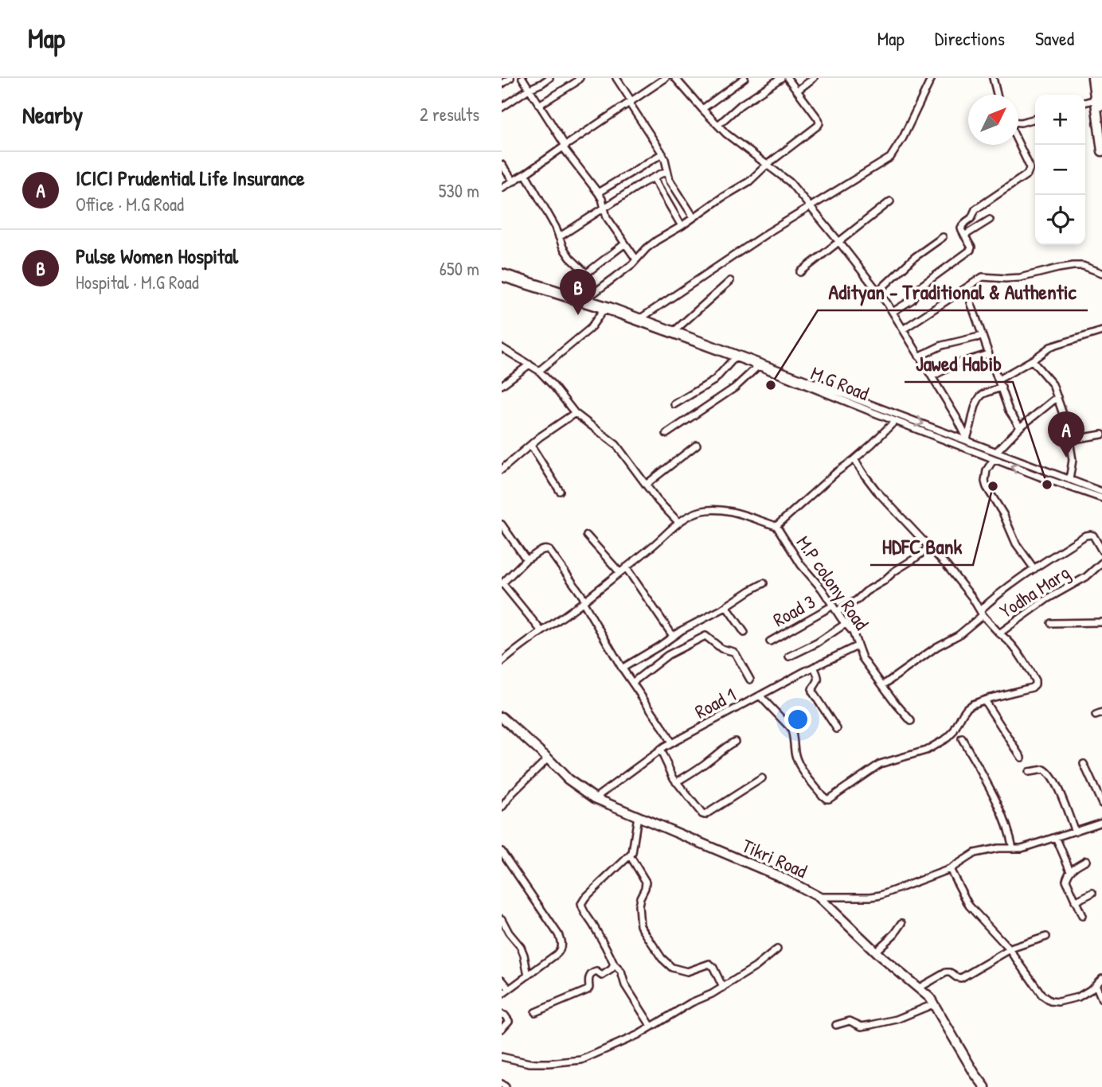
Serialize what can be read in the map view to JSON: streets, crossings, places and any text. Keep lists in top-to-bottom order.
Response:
{
  "streets": {
    "street": [
      "M.G Road",
      "M.P colony Road",
      "Yodha Marg",
      "Road 3",
      "Road 1",
      "Tikri Road"
    ]
  },
  "crossings": [
    ["M.G Road", "M.P colony Road"],
    ["M.P colony Road", "Road 3"],
    ["M.P colony Road", "Road 1"],
    ["Yodha Marg", "Road 1"],
    ["Road 1", "Tikri Road"]
  ],
  "places": ["Adityan - Traditional & Authentic", "Jawed Habib", "HDFC Bank"],
  "north": "top right",
  "page": {
    "header": "Map",
    "nav": ["Map", "Directions", "Saved"],
    "heading": ["Nearby", "2 results"],
    "map_buttons": ["+", "−"],
    "list": [
      {
        "mark": "A",
        "name": "ICICI Prudential Life Insurance",
        "note": "Office · M.G Road",
        "value": "530 m"
      },
      {
        "mark": "B",
        "name": "Pulse Women Hospital",
        "note": "Hospital · M.G Road",
        "value": "650 m"
      }
    ],
    "pins": ["B", "A"]
  }
}
